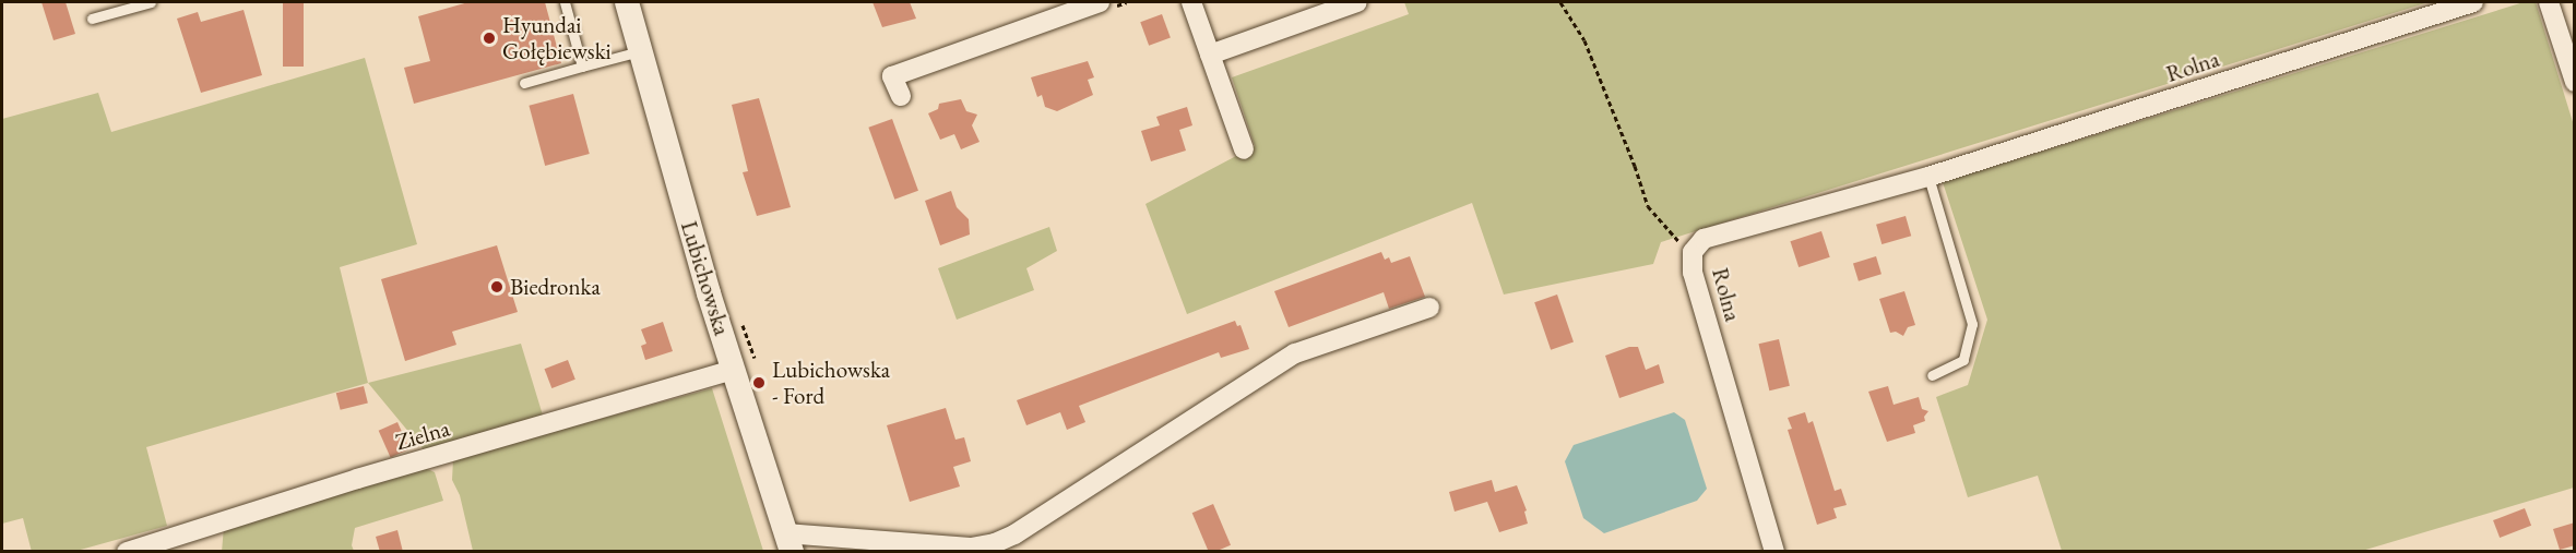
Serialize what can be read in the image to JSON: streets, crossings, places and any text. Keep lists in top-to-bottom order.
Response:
{
  "streets": {
    "street": ["Rolna", "Lubichowska", "Zielna"]
  },
  "crossings": [
    ["Lubichowska", "Zielna"]
  ],
  "places": ["Hyundai Gołębiewski", "Biedronka", "Lubichowska - Ford"]
}
